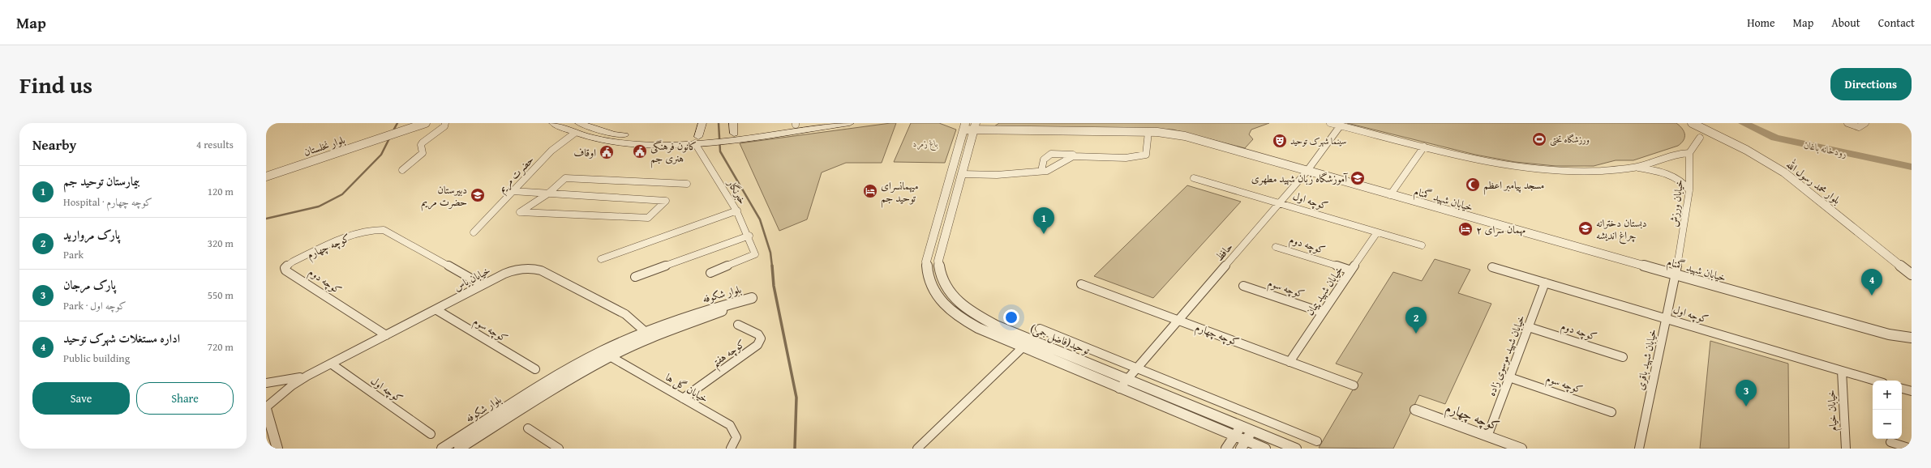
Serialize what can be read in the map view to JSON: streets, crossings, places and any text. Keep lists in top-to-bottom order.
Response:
{
  "streets": {
    "street": [
      "بلوار نخلستان",
      "حضرت مریم",
      "بلوار محمد رسول الله",
      "خبرنگار",
      "خیابان شهید گمنام",
      "کوچه اول",
      "خیابان ورزش",
      "کوچه دوم",
      "کوچه چهارم",
      "حافظ",
      "خیابان یاس",
      "کوچه سوم",
      "خیابان شهید پیمان",
      "بلوار شکوفه",
      "توحید(فاضل جمی)",
      "کوچه هفتم",
      "خیابان شهید موسوی زاده",
      "خیابان شهید باقری",
      "خیابان گل ها",
      "خیابان خیام"
    ]
  },
  "crossings": [
    ["خیابان شهید گمنام", "خیابان ورزش"],
    ["خیابان شهید گمنام", "حافظ"],
    ["خیابان شهید گمنام", "توحید(فاضل جمی)"],
    ["خیابان شهید گمنام", "خیابان شهید باقری"],
    ["کوچه اول", "حافظ"],
    ["کوچه اول", "خیابان یاس"],
    ["کوچه اول", "خیابان شهید پیمان"],
    ["کوچه اول", "خیابان شهید موسوی زاده"],
    ["کوچه اول", "خیابان شهید باقری"],
    ["کوچه اول", "خیابان خیام"],
    ["خیابان ورزش", "خیابان شهید باقری"],
    ["کوچه دوم", "کوچه چهارم"],
    ["کوچه دوم", "خیابان یاس"],
    ["کوچه دوم", "خیابان شهید پیمان"],
    ["کوچه دوم", "خیابان شهید موسوی زاده"],
    ["کوچه چهارم", "حافظ"],
    ["کوچه چهارم", "خیابان یاس"],
    ["کوچه چهارم", "خیابان شهید پیمان"],
    ["کوچه چهارم", "خیابان شهید موسوی زاده"],
    ["حافظ", "توحید(فاضل جمی)"],
    ["خیابان یاس", "کوچه سوم"],
    ["خیابان یاس", "بلوار شکوفه"],
    ["کوچه سوم", "خیابان شهید پیمان"],
    ["کوچه سوم", "خیابان شهید موسوی زاده"],
    ["بلوار شکوفه", "خیابان گل ها"],
    ["کوچه هفتم", "خیابان گل ها"]
  ],
  "water": ["رودخانه باغان"],
  "parks": ["باغ زمرد"],
  "places": {
    "sports": ["ورزشگاه تختی"],
    "theatre": ["سینما شهرک توحید"],
    "public building": ["کانون فرهنگی هنری جم", "اوقاف"],
    "school or university": ["آموزشگاه زبان شهید مطهری", "دبیرستان حضرت مریم", "دبستان دخترانه چراغ اندیشه"],
    "mosque": ["مسجد پیامبر اعظم"],
    "hotel": ["میهمانسرای توحید جم", "مهمان سرای ۲"]
  },
  "page": {
    "header": "Map",
    "nav": [
      "Home",
      "Map",
      "About",
      "Contact"
    ],
    "title": "Find us",
    "buttons": [
      "Directions",
      ["Save", "Share"]
    ],
    "heading": ["Nearby", "4 results"],
    "list": [
      {
        "mark": "1",
        "name": "بیمارستان توحید جم",
        "note": "Hospital · کوچه چهارم",
        "value": "120 m"
      },
      {
        "mark": "2",
        "name": "پارک مروارید",
        "note": "Park",
        "value": "320 m"
      },
      {
        "mark": "3",
        "name": "پارک مرجان",
        "note": "Park · کوچه اول",
        "value": "550 m"
      },
      {
        "mark": "4",
        "name": "اداره مستغلات شهرک توحید",
        "note": "Public building",
        "value": "720 m"
      }
    ],
    "pins": [
      "1",
      "4",
      "2",
      "3"
    ],
    "map_buttons": ["+", "−"]
  }
}
